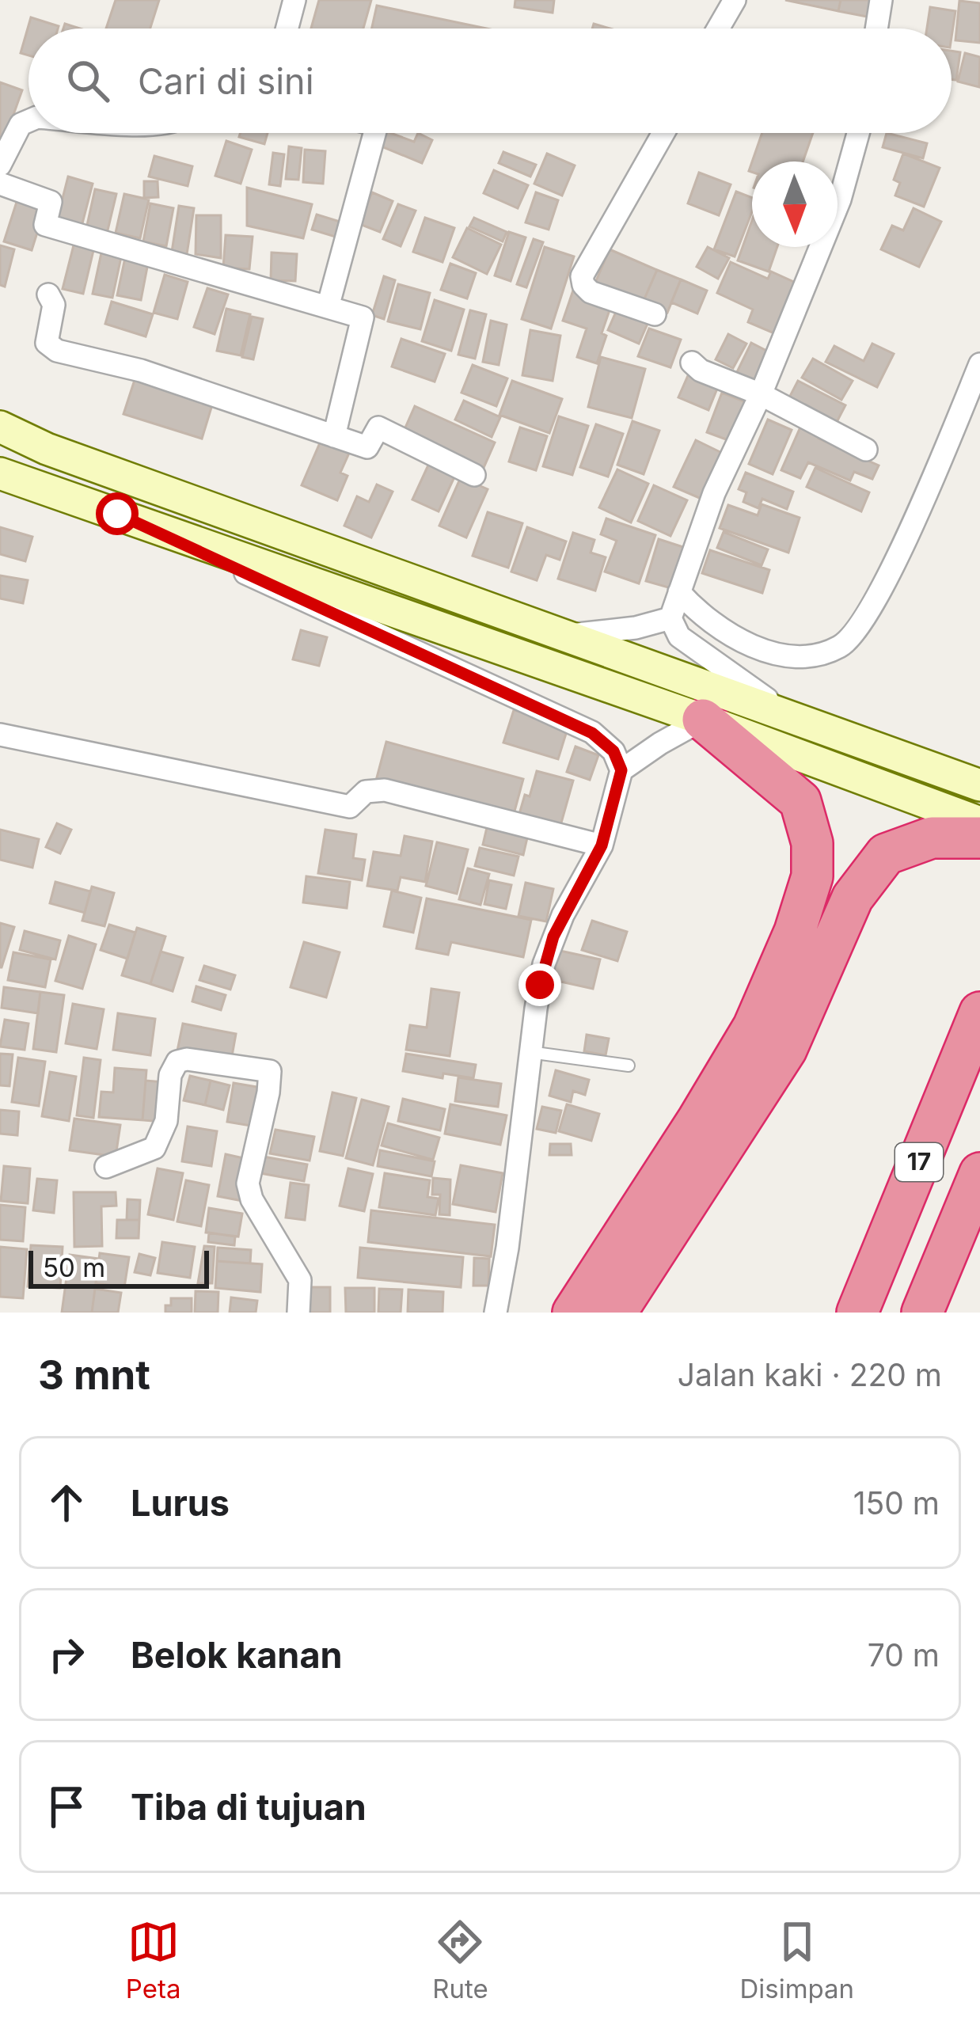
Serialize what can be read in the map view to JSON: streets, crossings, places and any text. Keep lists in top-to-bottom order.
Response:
{
  "streets": {
    "highway": ["17"]
  },
  "scale_bar": "50 m",
  "north": "bottom",
  "page": {
    "search": "Cari di sini",
    "scale": "50 m",
    "heading": ["3 mnt", "Jalan kaki · 220 m"],
    "list": [
      ["Lurus", "150 m"],
      ["Belok kanan", "70 m"],
      "Tiba di tujuan"
    ],
    "nav": ["Peta", "Rute", "Disimpan"]
  }
}
